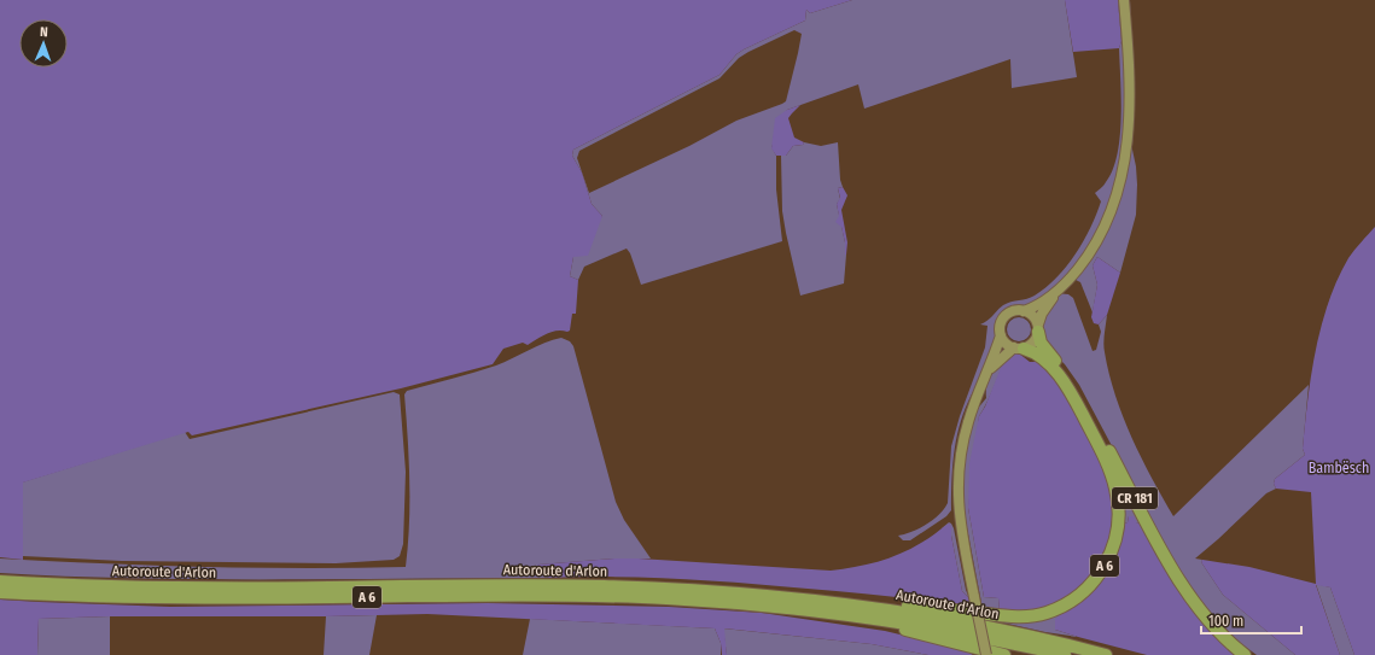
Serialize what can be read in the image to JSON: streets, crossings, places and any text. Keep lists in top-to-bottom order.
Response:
{
  "streets": {
    "highway": ["CR 181", "A 6", "Autoroute d'Arlon"]
  },
  "crossings": [
    ["CR 181", "A 6"],
    ["A 6", "Autoroute d'Arlon"]
  ],
  "parks": ["Bambësch"],
  "scale_bar": "100 m",
  "north": "top"
}
